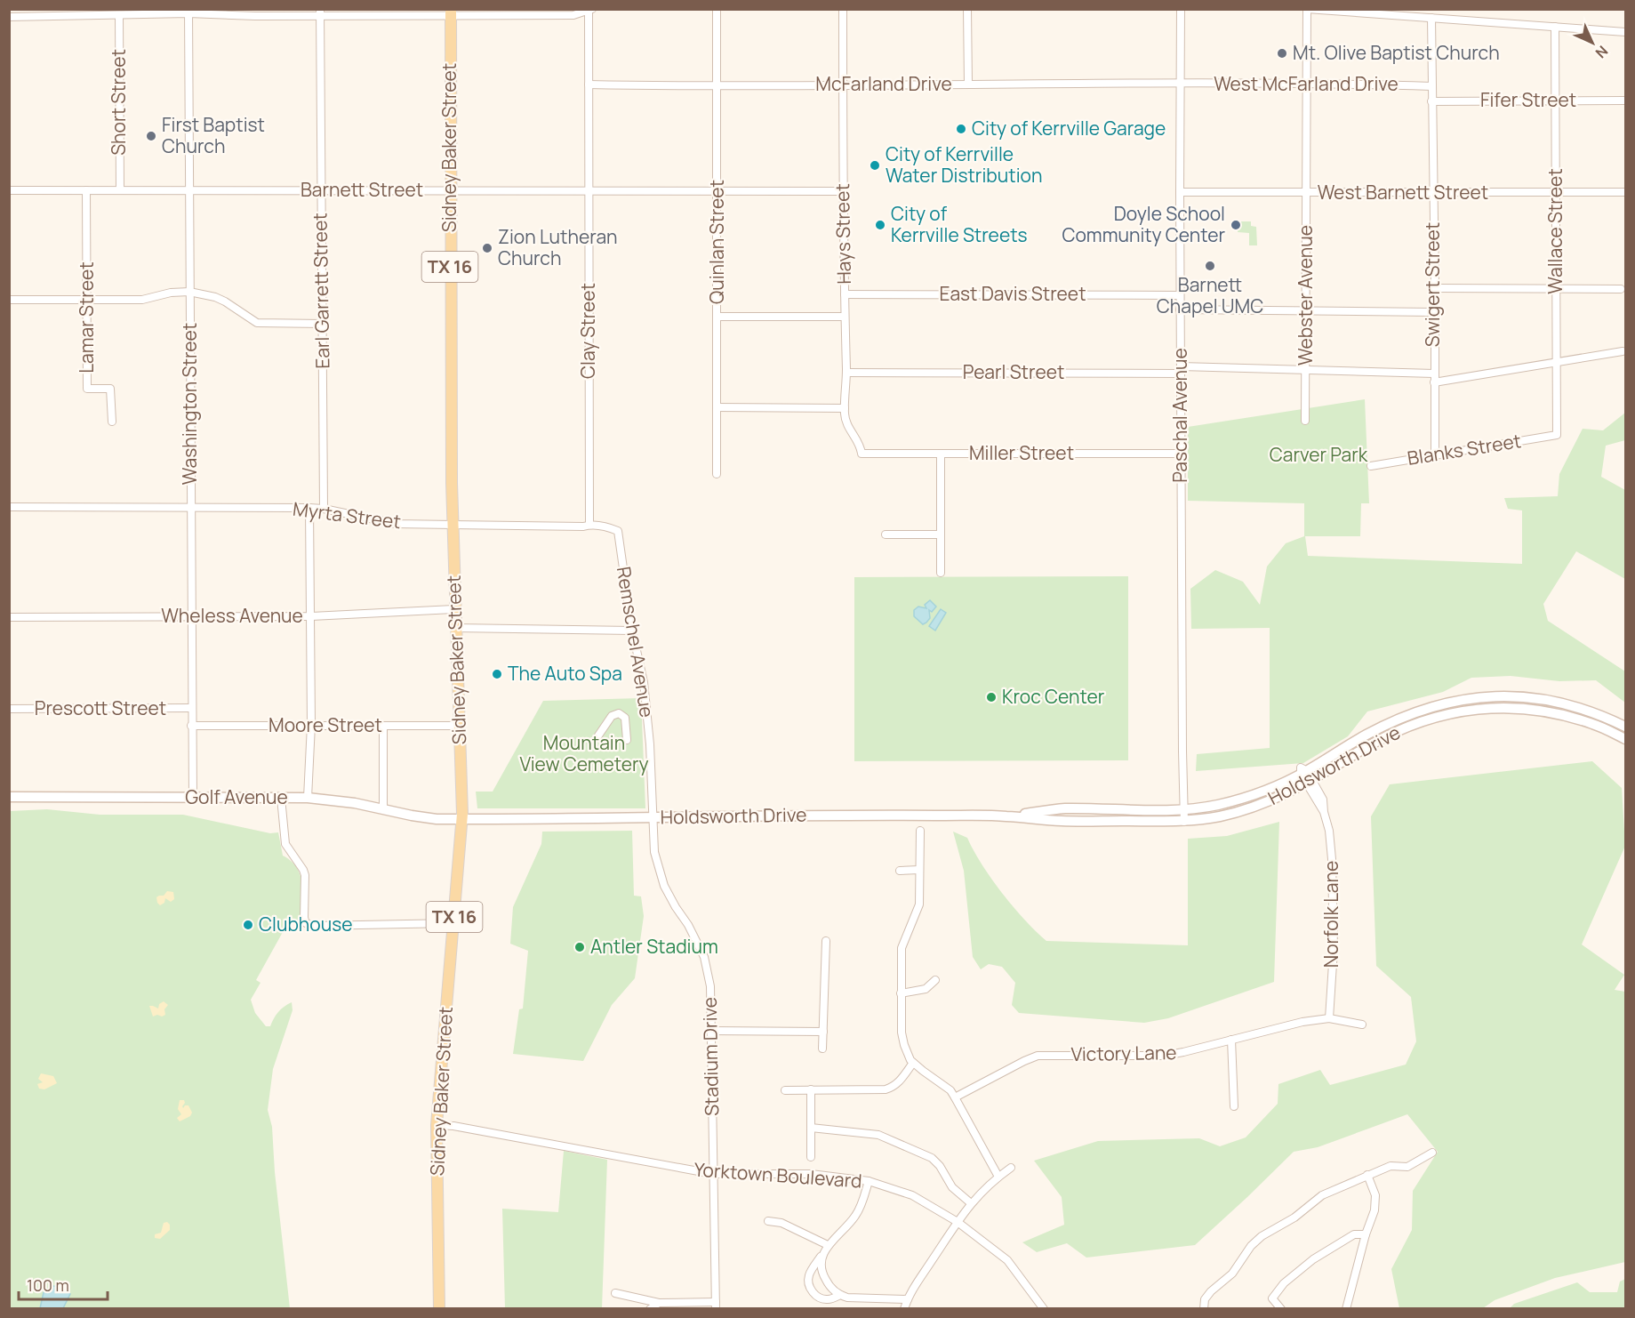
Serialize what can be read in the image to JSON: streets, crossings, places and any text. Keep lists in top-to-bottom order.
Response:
{
  "streets": {
    "main road": [
      "Sidney Baker Street",
      "TX 16",
      "Holdsworth Drive",
      "Golf Avenue"
    ],
    "street": [
      "McFarland Drive",
      "West McFarland Drive",
      "Fifer Street",
      "Short Street",
      "Barnett Street",
      "West Barnett Street",
      "Wallace Street",
      "Hays Street",
      "Quinlan Street",
      "Swigert Street",
      "Earl Garrett Street",
      "East Davis Street",
      "Webster Avenue",
      "Lamar Street",
      "Clay Street",
      "Pearl Street",
      "Washington Street",
      "Paschal Avenue",
      "Blanks Street",
      "Miller Street",
      "Myrta Street",
      "Wheless Avenue",
      "Remschel Avenue",
      "Prescott Street",
      "Moore Street",
      "Norfolk Lane",
      "Victory Lane",
      "Stadium Drive",
      "Yorktown Boulevard"
    ]
  },
  "crossings": [
    ["McFarland Drive", "West McFarland Drive"],
    ["McFarland Drive", "Hays Street"],
    ["McFarland Drive", "Quinlan Street"],
    ["McFarland Drive", "Clay Street"],
    ["McFarland Drive", "Paschal Avenue"],
    ["West McFarland Drive", "Swigert Street"],
    ["West McFarland Drive", "Webster Avenue"],
    ["West McFarland Drive", "Paschal Avenue"],
    ["Fifer Street", "Wallace Street"],
    ["Fifer Street", "Swigert Street"],
    ["Short Street", "Barnett Street"],
    ["Sidney Baker Street", "Barnett Street"],
    ["Sidney Baker Street", "Myrta Street"],
    ["Sidney Baker Street", "Wheless Avenue"],
    ["Sidney Baker Street", "Moore Street"],
    ["Sidney Baker Street", "Holdsworth Drive"],
    ["Sidney Baker Street", "Golf Avenue"],
    ["Sidney Baker Street", "Yorktown Boulevard"],
    ["Barnett Street", "Hays Street"],
    ["Barnett Street", "Quinlan Street"],
    ["Barnett Street", "Earl Garrett Street"],
    ["Barnett Street", "Lamar Street"],
    ["Barnett Street", "Clay Street"],
    ["Barnett Street", "Washington Street"],
    ["West Barnett Street", "Wallace Street"],
    ["West Barnett Street", "Swigert Street"],
    ["West Barnett Street", "Webster Avenue"],
    ["West Barnett Street", "Paschal Avenue"],
    ["Wallace Street", "Blanks Street"],
    ["Hays Street", "East Davis Street"],
    ["Hays Street", "Pearl Street"],
    ["Hays Street", "Miller Street"],
    ["Swigert Street", "Pearl Street"],
    ["Swigert Street", "Blanks Street"],
    ["Earl Garrett Street", "Myrta Street"],
    ["East Davis Street", "Paschal Avenue"],
    ["Webster Avenue", "Pearl Street"],
    ["Clay Street", "Myrta Street"],
    ["Pearl Street", "Paschal Avenue"],
    ["Washington Street", "Myrta Street"],
    ["Washington Street", "Wheless Avenue"],
    ["Washington Street", "Prescott Street"],
    ["Washington Street", "Moore Street"],
    ["Washington Street", "Golf Avenue"],
    ["Paschal Avenue", "Miller Street"],
    ["Paschal Avenue", "Holdsworth Drive"],
    ["Myrta Street", "Remschel Avenue"],
    ["Remschel Avenue", "Holdsworth Drive"],
    ["Remschel Avenue", "Stadium Drive"],
    ["Holdsworth Drive", "Golf Avenue"],
    ["Holdsworth Drive", "Norfolk Lane"],
    ["Holdsworth Drive", "Stadium Drive"],
    ["Norfolk Lane", "Victory Lane"],
    ["Stadium Drive", "Yorktown Boulevard"]
  ],
  "parks": ["Carver Park", "Mountain View Cemetery"],
  "places": [
    "Mt. Olive Baptist Church",
    "City of Kerrville Garage",
    "First Baptist Church",
    "City of Kerrville Water Distribution",
    "City of Kerrville Streets",
    "Doyle School Community Center",
    "Zion Lutheran Church",
    "Barnett Chapel UMC",
    "The Auto Spa",
    "Kroc Center",
    "Clubhouse",
    "Antler Stadium"
  ],
  "scale_bar": "100 m",
  "north": "bottom right"
}
